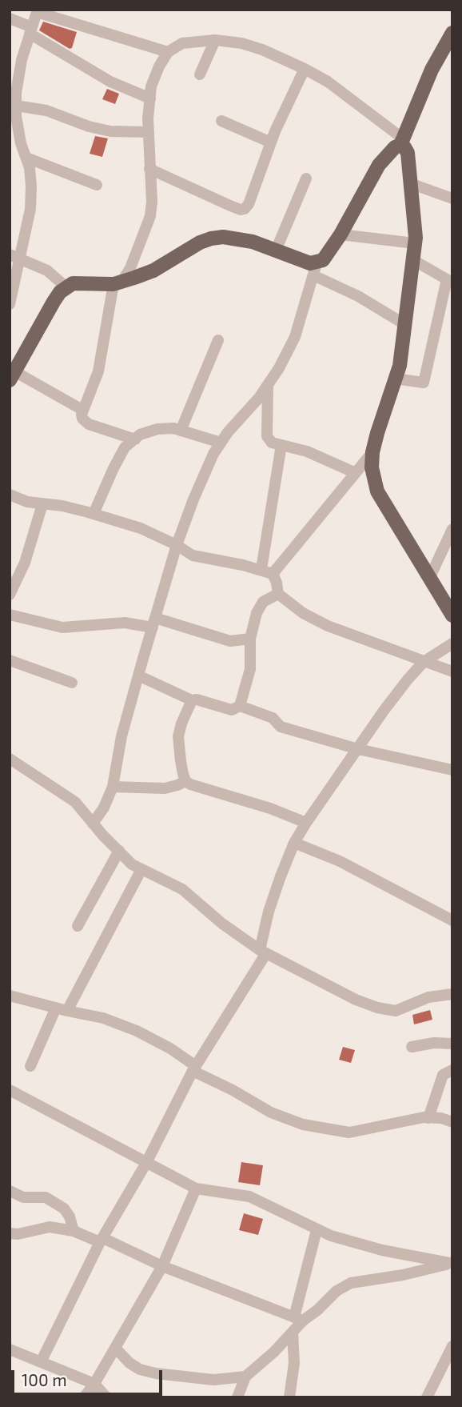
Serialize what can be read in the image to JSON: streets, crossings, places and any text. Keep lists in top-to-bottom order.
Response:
{
  "scale_bar": "100 m"
}
